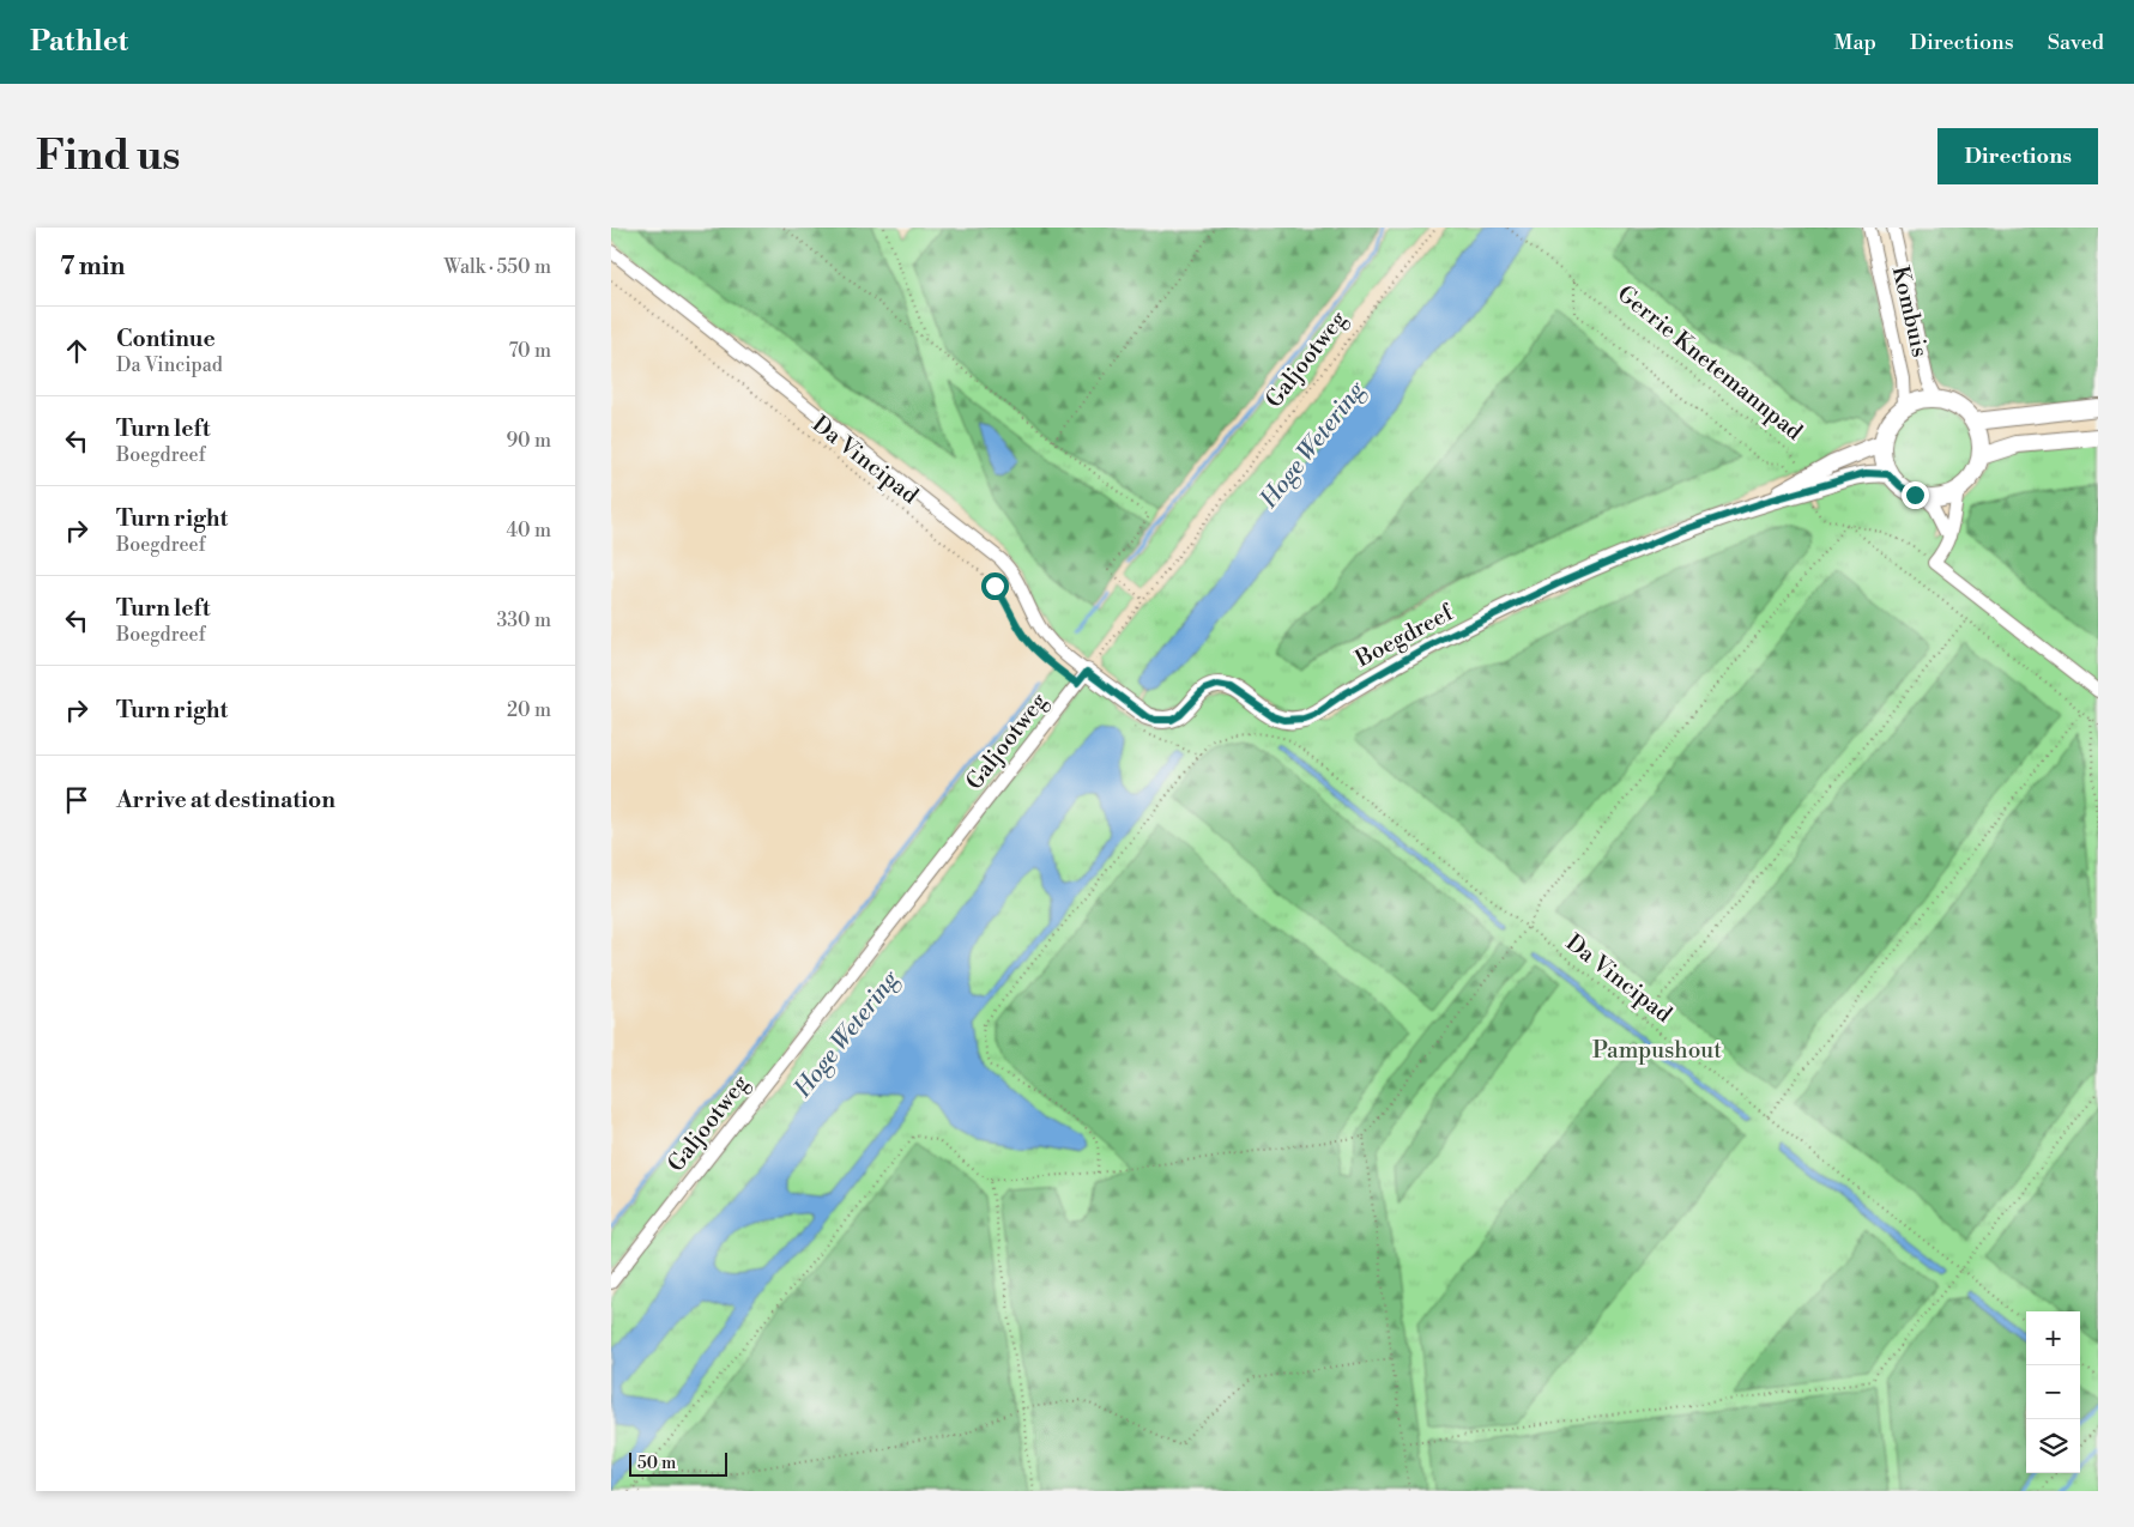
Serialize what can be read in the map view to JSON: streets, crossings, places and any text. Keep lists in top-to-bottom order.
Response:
{
  "streets": {
    "street": ["Kombuis", "Galjootweg", "Boegdreef"],
    "path": ["Gerrie Knetemannpad", "Da Vincipad"]
  },
  "crossings": [
    ["Kombuis", "Boegdreef"],
    ["Galjootweg", "Da Vincipad"],
    ["Galjootweg", "Boegdreef"],
    ["Gerrie Knetemannpad", "Boegdreef"],
    ["Da Vincipad", "Boegdreef"]
  ],
  "water": ["Hoge Wetering"],
  "parks": ["Pampushout"],
  "scale_bar": "50 m",
  "page": {
    "header": "Pathlet",
    "nav": ["Map", "Directions", "Saved"],
    "buttons": "Directions",
    "title": "Find us",
    "heading": ["7 min", "Walk · 550 m"],
    "list": [
      ["Continue", "Da Vincipad", "70 m"],
      ["Turn left", "Boegdreef", "90 m"],
      ["Turn right", "Boegdreef", "40 m"],
      ["Turn left", "Boegdreef", "330 m"],
      ["Turn right", "20 m"],
      "Arrive at destination"
    ],
    "map_buttons": ["+", "−"],
    "scale": "50 m"
  }
}
